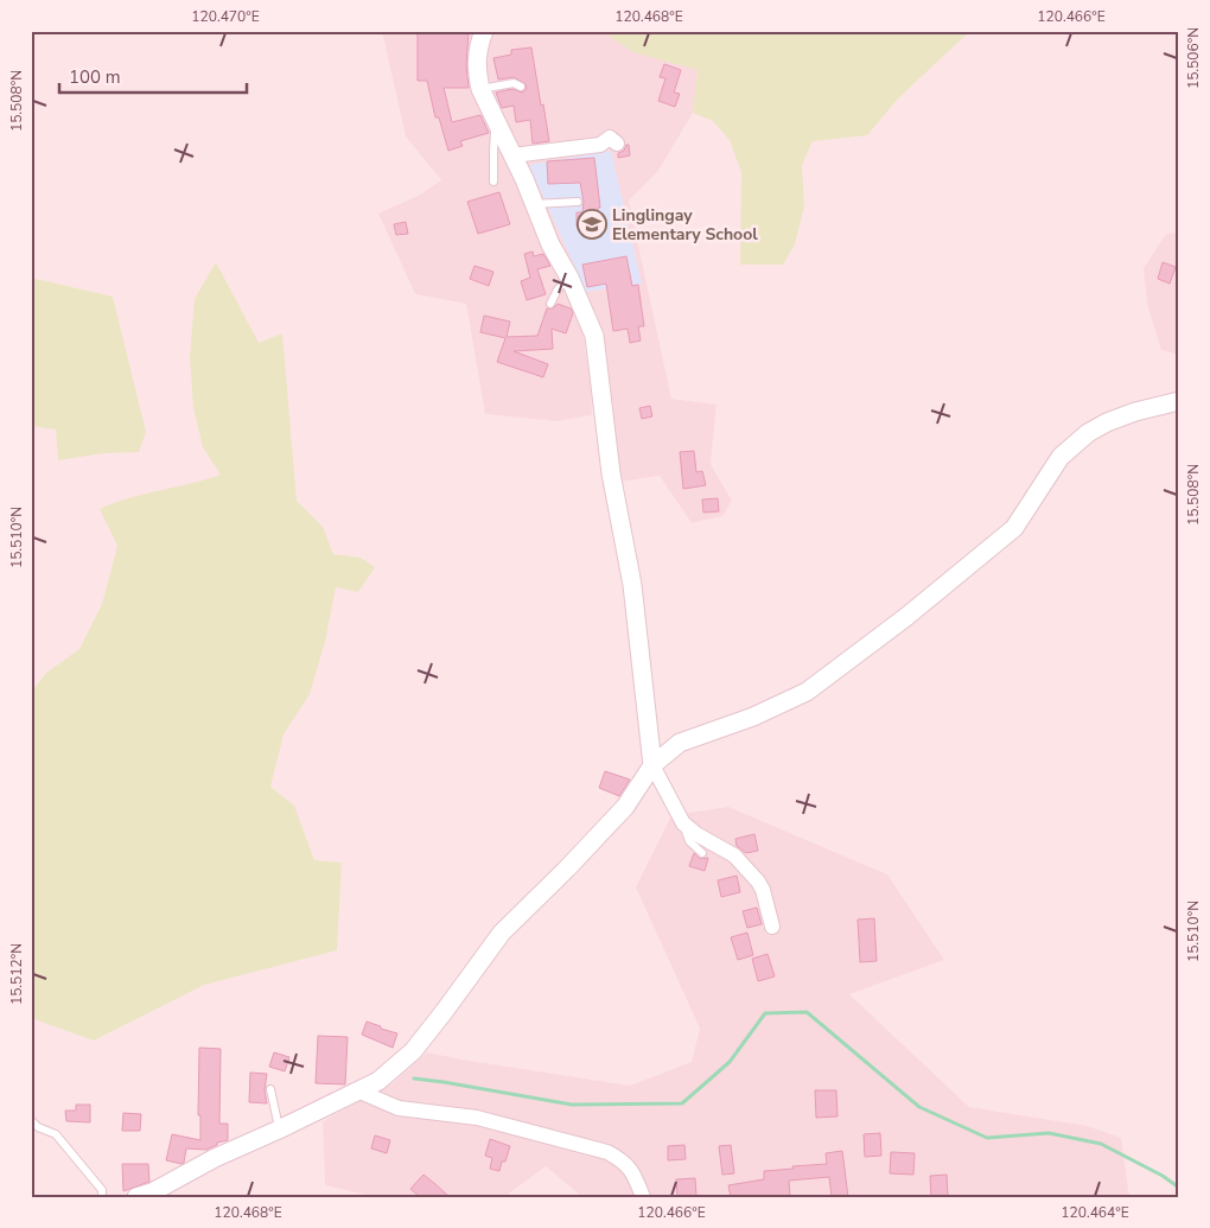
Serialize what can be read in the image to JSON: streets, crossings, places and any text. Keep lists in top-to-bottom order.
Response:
{
  "places": {
    "school or university": ["Linglingay Elementary School"]
  },
  "scale_bar": "100 m",
  "coordinates": [
    "120.470°E",
    "120.468°E",
    "120.466°E",
    "15.506°N",
    "15.508°N",
    "15.510°N",
    "15.512°N",
    "120.464°E"
  ]
}
